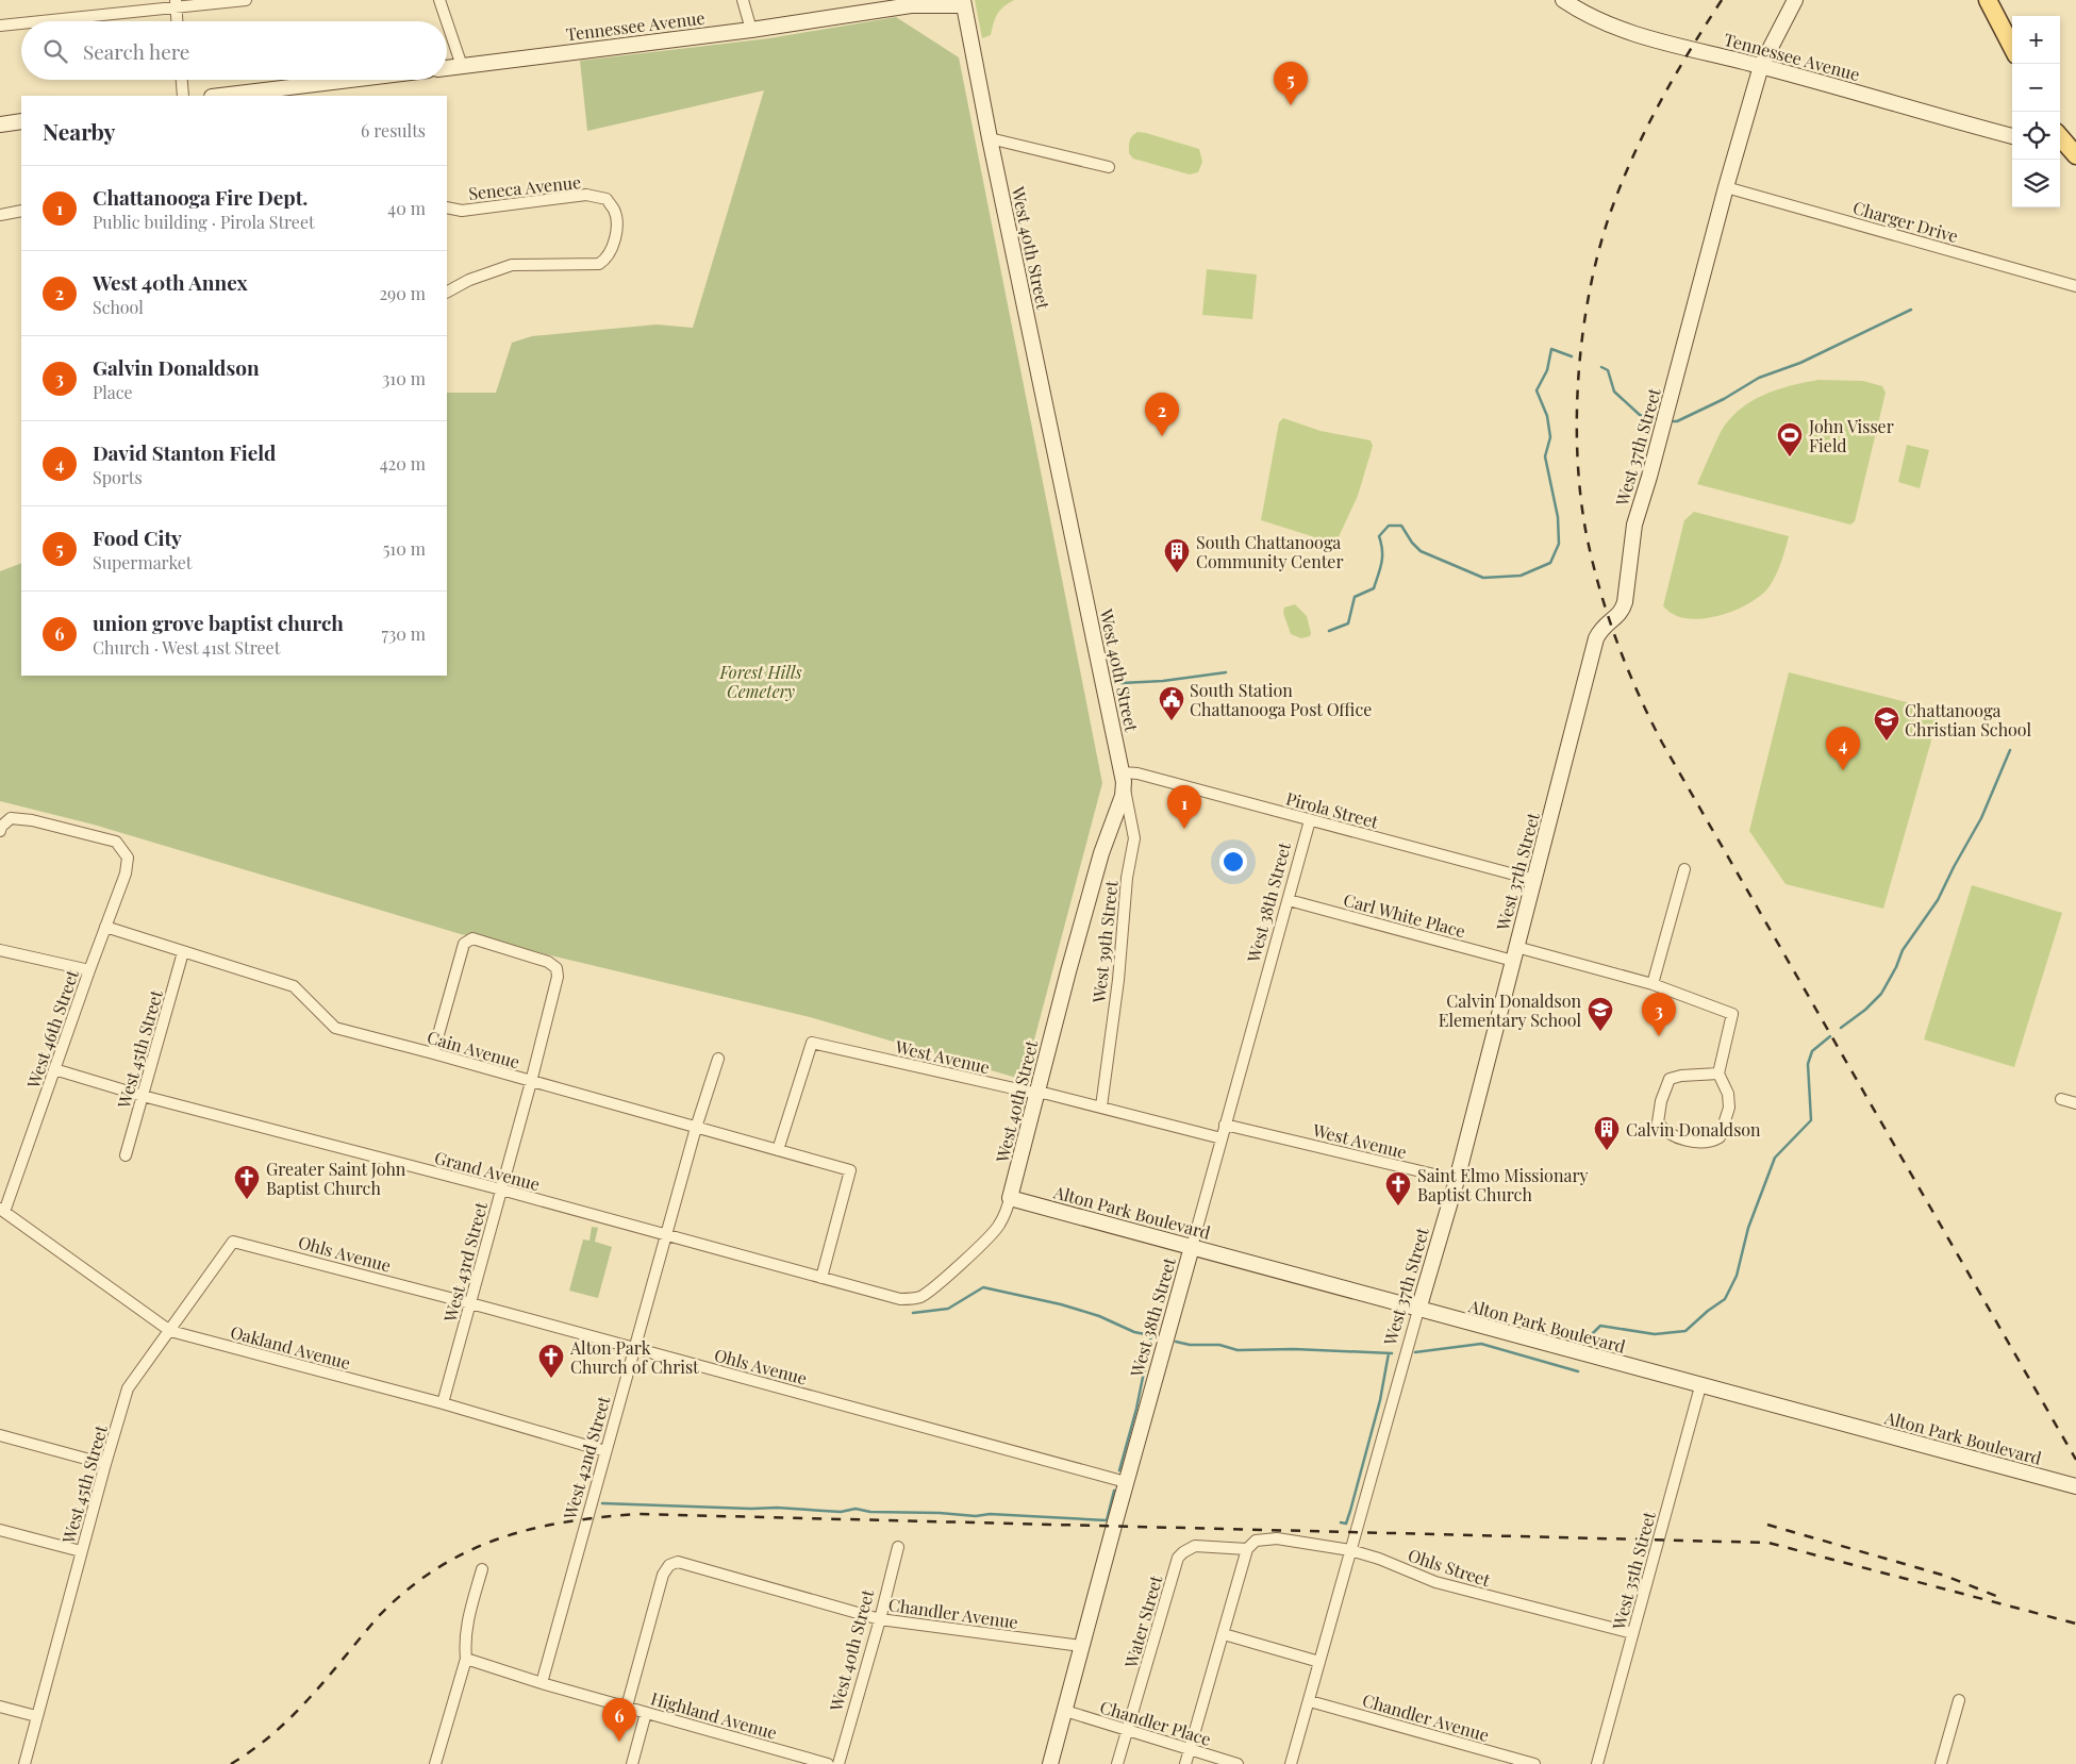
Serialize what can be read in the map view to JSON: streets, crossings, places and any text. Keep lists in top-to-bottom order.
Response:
{
  "streets": {
    "main road": [
      "Tennessee Avenue",
      "West 40th Street",
      "West 37th Street",
      "West 38th Street",
      "Alton Park Boulevard"
    ],
    "street": [
      "Seneca Avenue",
      "Charger Drive",
      "Pirola Street",
      "Carl White Place",
      "West 39th Street",
      "West 46th Street",
      "West 45th Street",
      "Cain Avenue",
      "West Avenue",
      "Grand Avenue",
      "Ohls Avenue",
      "West 43rd Street",
      "Oakland Avenue",
      "West 42nd Street",
      "Ohls Street",
      "West 35th Street",
      "Chandler Avenue",
      "Water Street",
      "Highland Avenue",
      "Chandler Place"
    ]
  },
  "crossings": [
    ["Tennessee Avenue", "West 40th Street"],
    ["Tennessee Avenue", "West 37th Street"],
    ["Charger Drive", "West 37th Street"],
    ["West 40th Street", "Pirola Street"],
    ["West 40th Street", "West 39th Street"],
    ["West 40th Street", "West Avenue"],
    ["West 40th Street", "Grand Avenue"],
    ["West 40th Street", "Alton Park Boulevard"],
    ["West 40th Street", "Chandler Avenue"],
    ["West 37th Street", "Pirola Street"],
    ["West 37th Street", "Carl White Place"],
    ["West 37th Street", "West Avenue"],
    ["West 37th Street", "Alton Park Boulevard"],
    ["West 37th Street", "Ohls Street"],
    ["West 37th Street", "Chandler Avenue"],
    ["Pirola Street", "West 38th Street"],
    ["Pirola Street", "West 39th Street"],
    ["West 38th Street", "Carl White Place"],
    ["West 38th Street", "West Avenue"],
    ["West 38th Street", "Alton Park Boulevard"],
    ["West 38th Street", "Ohls Avenue"],
    ["West 38th Street", "Chandler Avenue"],
    ["West 38th Street", "Chandler Place"],
    ["West 39th Street", "West Avenue"],
    ["West 46th Street", "Cain Avenue"],
    ["West 46th Street", "Grand Avenue"],
    ["West 46th Street", "Oakland Avenue"],
    ["West 45th Street", "Cain Avenue"],
    ["West 45th Street", "Grand Avenue"],
    ["West 45th Street", "Ohls Avenue"],
    ["West 45th Street", "Oakland Avenue"],
    ["Cain Avenue", "West Avenue"],
    ["Cain Avenue", "Grand Avenue"],
    ["Cain Avenue", "West 43rd Street"],
    ["Cain Avenue", "West 42nd Street"],
    ["Grand Avenue", "West 43rd Street"],
    ["Grand Avenue", "West 42nd Street"],
    ["Alton Park Boulevard", "West 35th Street"],
    ["Ohls Avenue", "West 43rd Street"],
    ["Ohls Avenue", "West 42nd Street"],
    ["West 43rd Street", "Oakland Avenue"],
    ["Oakland Avenue", "West 42nd Street"],
    ["West 42nd Street", "Highland Avenue"],
    ["Ohls Street", "West 35th Street"],
    ["Ohls Street", "Water Street"],
    ["Chandler Avenue", "Highland Avenue"],
    ["Water Street", "Chandler Place"]
  ],
  "parks": ["Forest Hills Cemetery"],
  "places": {
    "sports": ["John Visser Field"],
    "building": ["South Chattanooga Community Center", "Calvin Donaldson"],
    "public building": ["South Station Chattanooga Post Office"],
    "school or university": ["Chattanooga Christian School", "Calvin Donaldson Elementary School"],
    "church": ["Greater Saint John Baptist Church", "Saint Elmo Missionary Baptist Church", "Alton Park Church of Christ"]
  },
  "page": {
    "map_buttons": ["+", "−"],
    "search": "Search here",
    "pins": [
      "5",
      "2",
      "4",
      "1",
      "3",
      "6"
    ],
    "heading": ["Nearby", "6 results"],
    "list": [
      {
        "mark": "1",
        "name": "Chattanooga Fire Dept.",
        "note": "Public building · Pirola Street",
        "value": "40 m"
      },
      {
        "mark": "2",
        "name": "West 40th Annex",
        "note": "School",
        "value": "290 m"
      },
      {
        "mark": "3",
        "name": "Galvin Donaldson",
        "note": "Place",
        "value": "310 m"
      },
      {
        "mark": "4",
        "name": "David Stanton Field",
        "note": "Sports",
        "value": "420 m"
      },
      {
        "mark": "5",
        "name": "Food City",
        "note": "Supermarket",
        "value": "510 m"
      },
      {
        "mark": "6",
        "name": "union grove baptist church",
        "note": "Church · West 41st Street",
        "value": "730 m"
      }
    ]
  }
}
